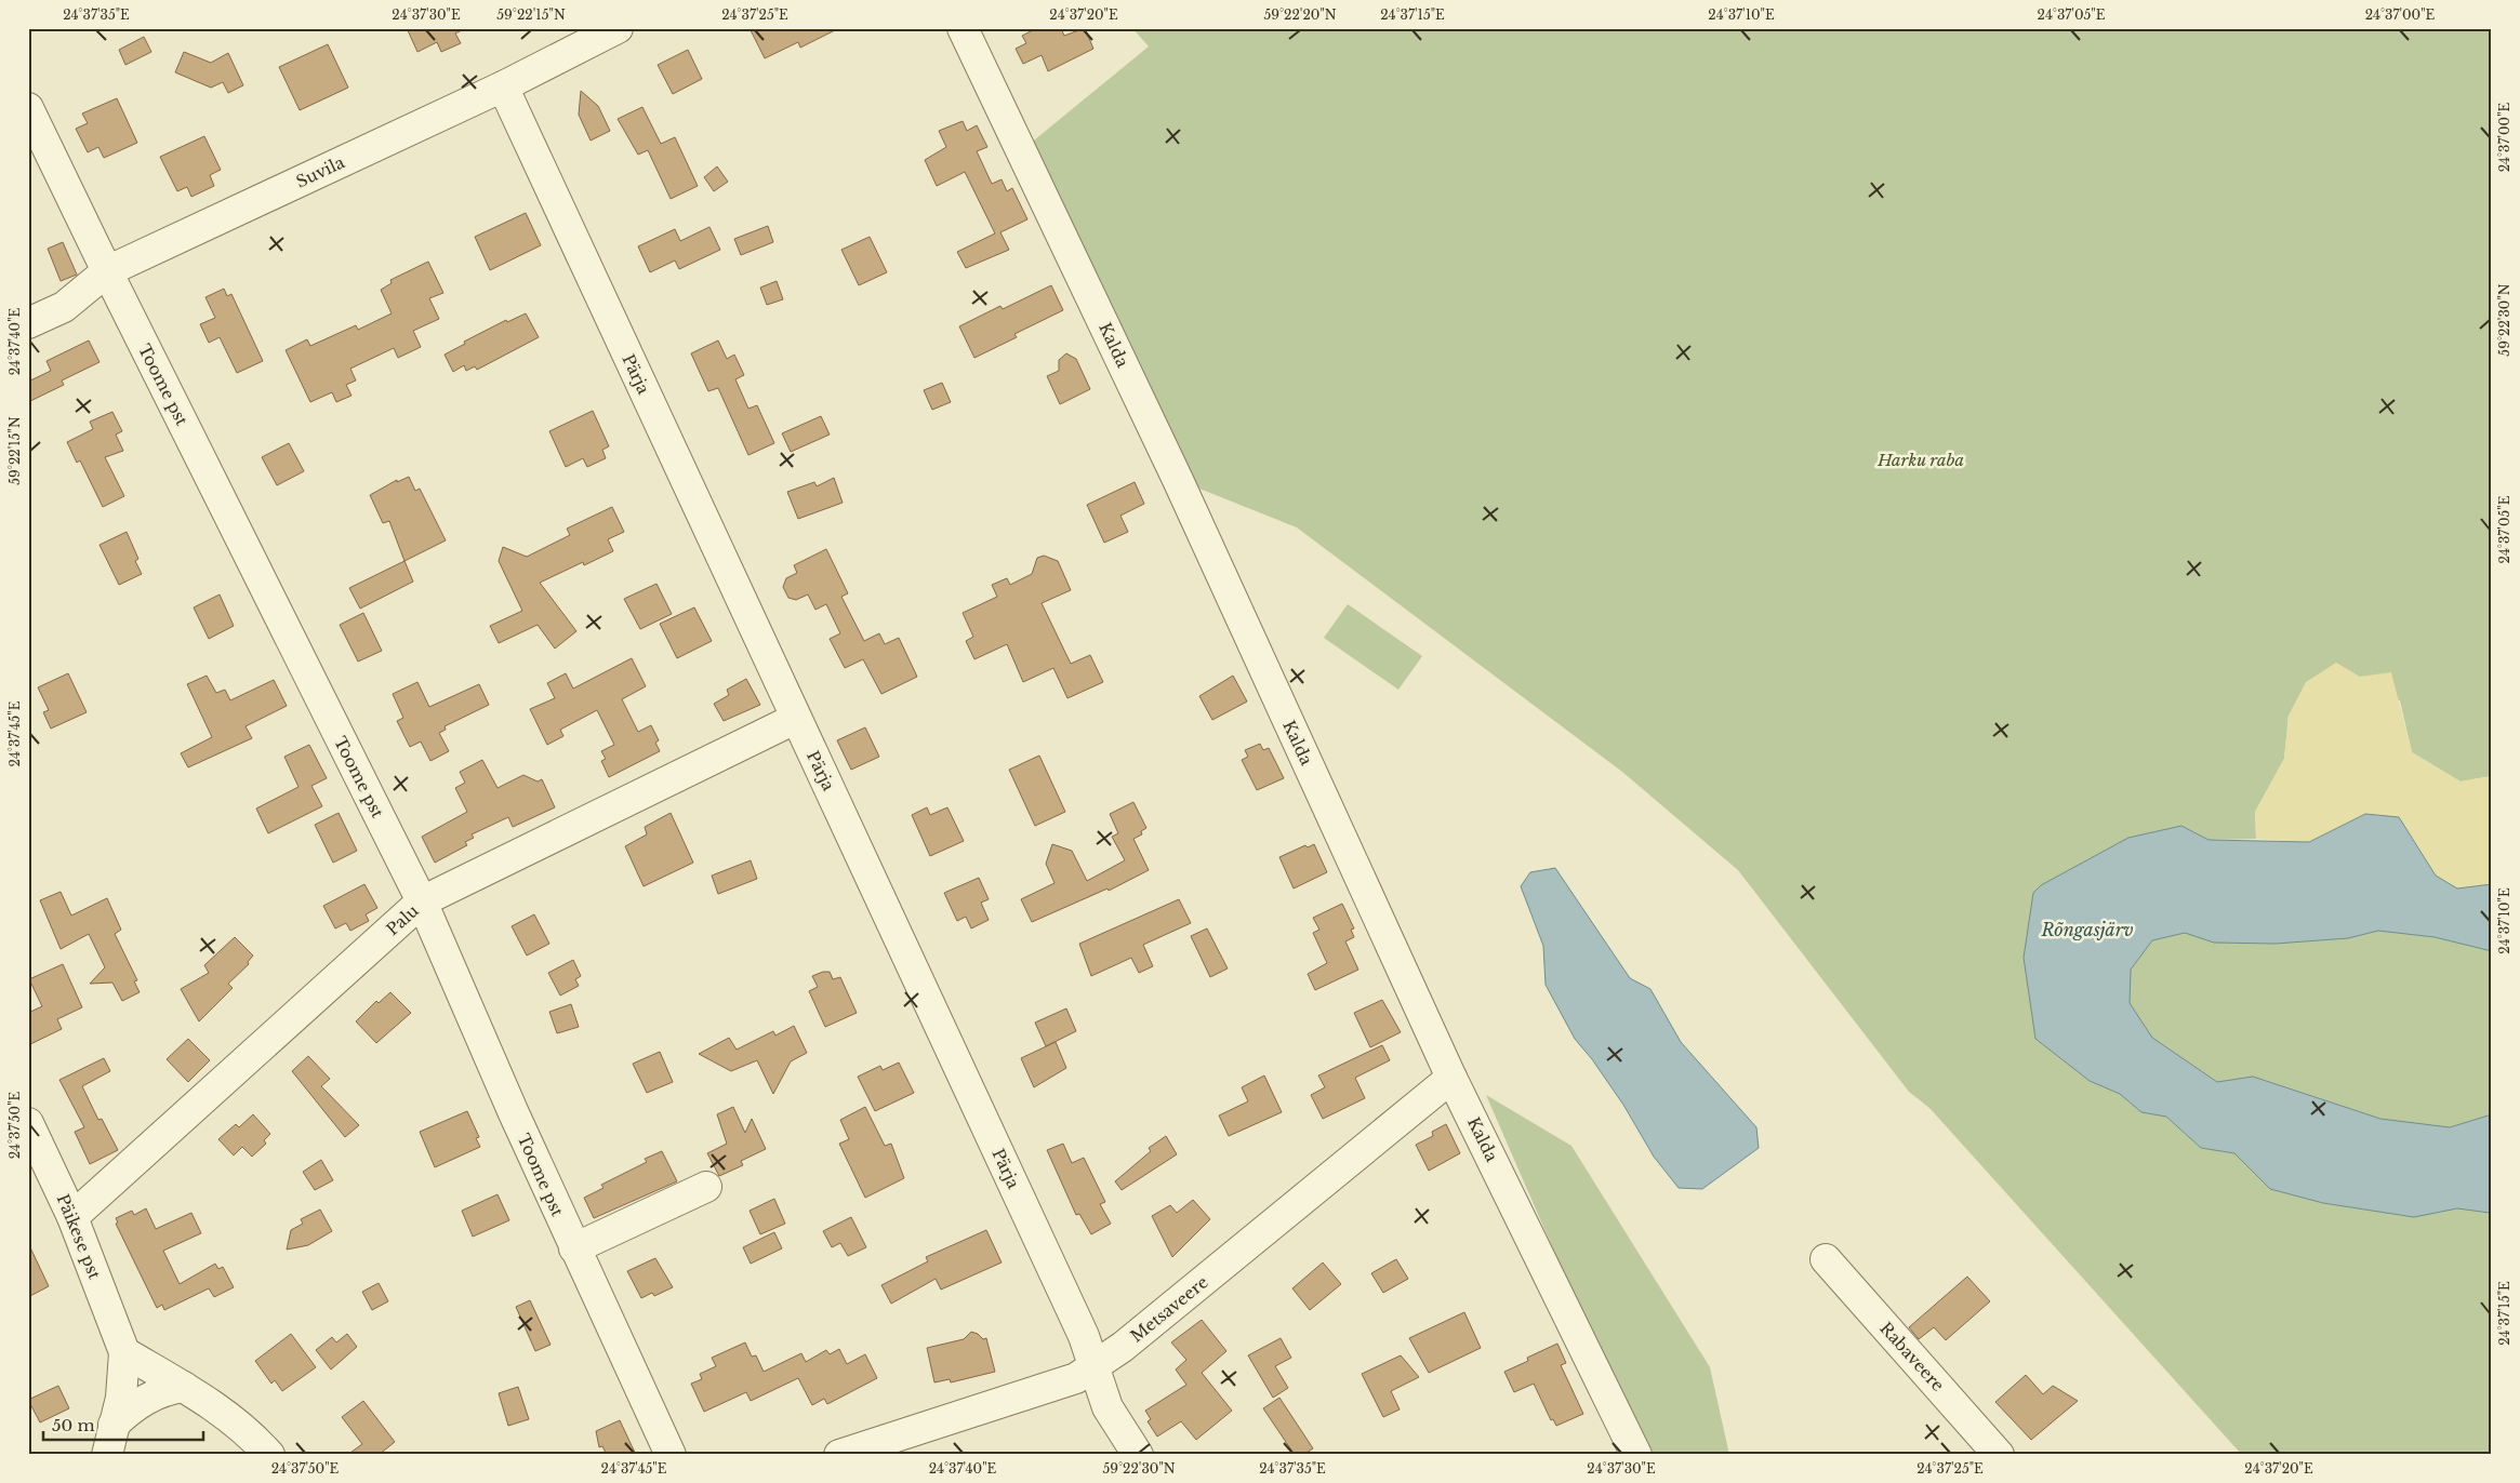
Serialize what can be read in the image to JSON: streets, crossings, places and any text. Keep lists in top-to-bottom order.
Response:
{
  "streets": {
    "street": [
      "Suvila",
      "Kalda",
      "Pärja",
      "Toome pst",
      "Palu",
      "Päikese pst",
      "Metsaveere",
      "Rabaveere"
    ]
  },
  "crossings": [
    ["Suvila", "Pärja"],
    ["Suvila", "Toome pst"],
    ["Kalda", "Metsaveere"],
    ["Pärja", "Palu"],
    ["Pärja", "Metsaveere"],
    ["Toome pst", "Palu"],
    ["Palu", "Päikese pst"]
  ],
  "water": ["Rõngasjärv"],
  "parks": ["Harku raba"],
  "scale_bar": "50 m",
  "coordinates": [
    "24°37'35\"E",
    "24°37'30\"E",
    "59°22'15\"N",
    "24°37'25\"E",
    "24°37'20\"E",
    "59°22'20\"N",
    "24°37'15\"E",
    "24°37'10\"E",
    "24°37'05\"E",
    "24°37'00\"E",
    "59°22'30\"N",
    "24°37'40\"E",
    "24°37'45\"E",
    "24°37'50\"E"
  ]
}
